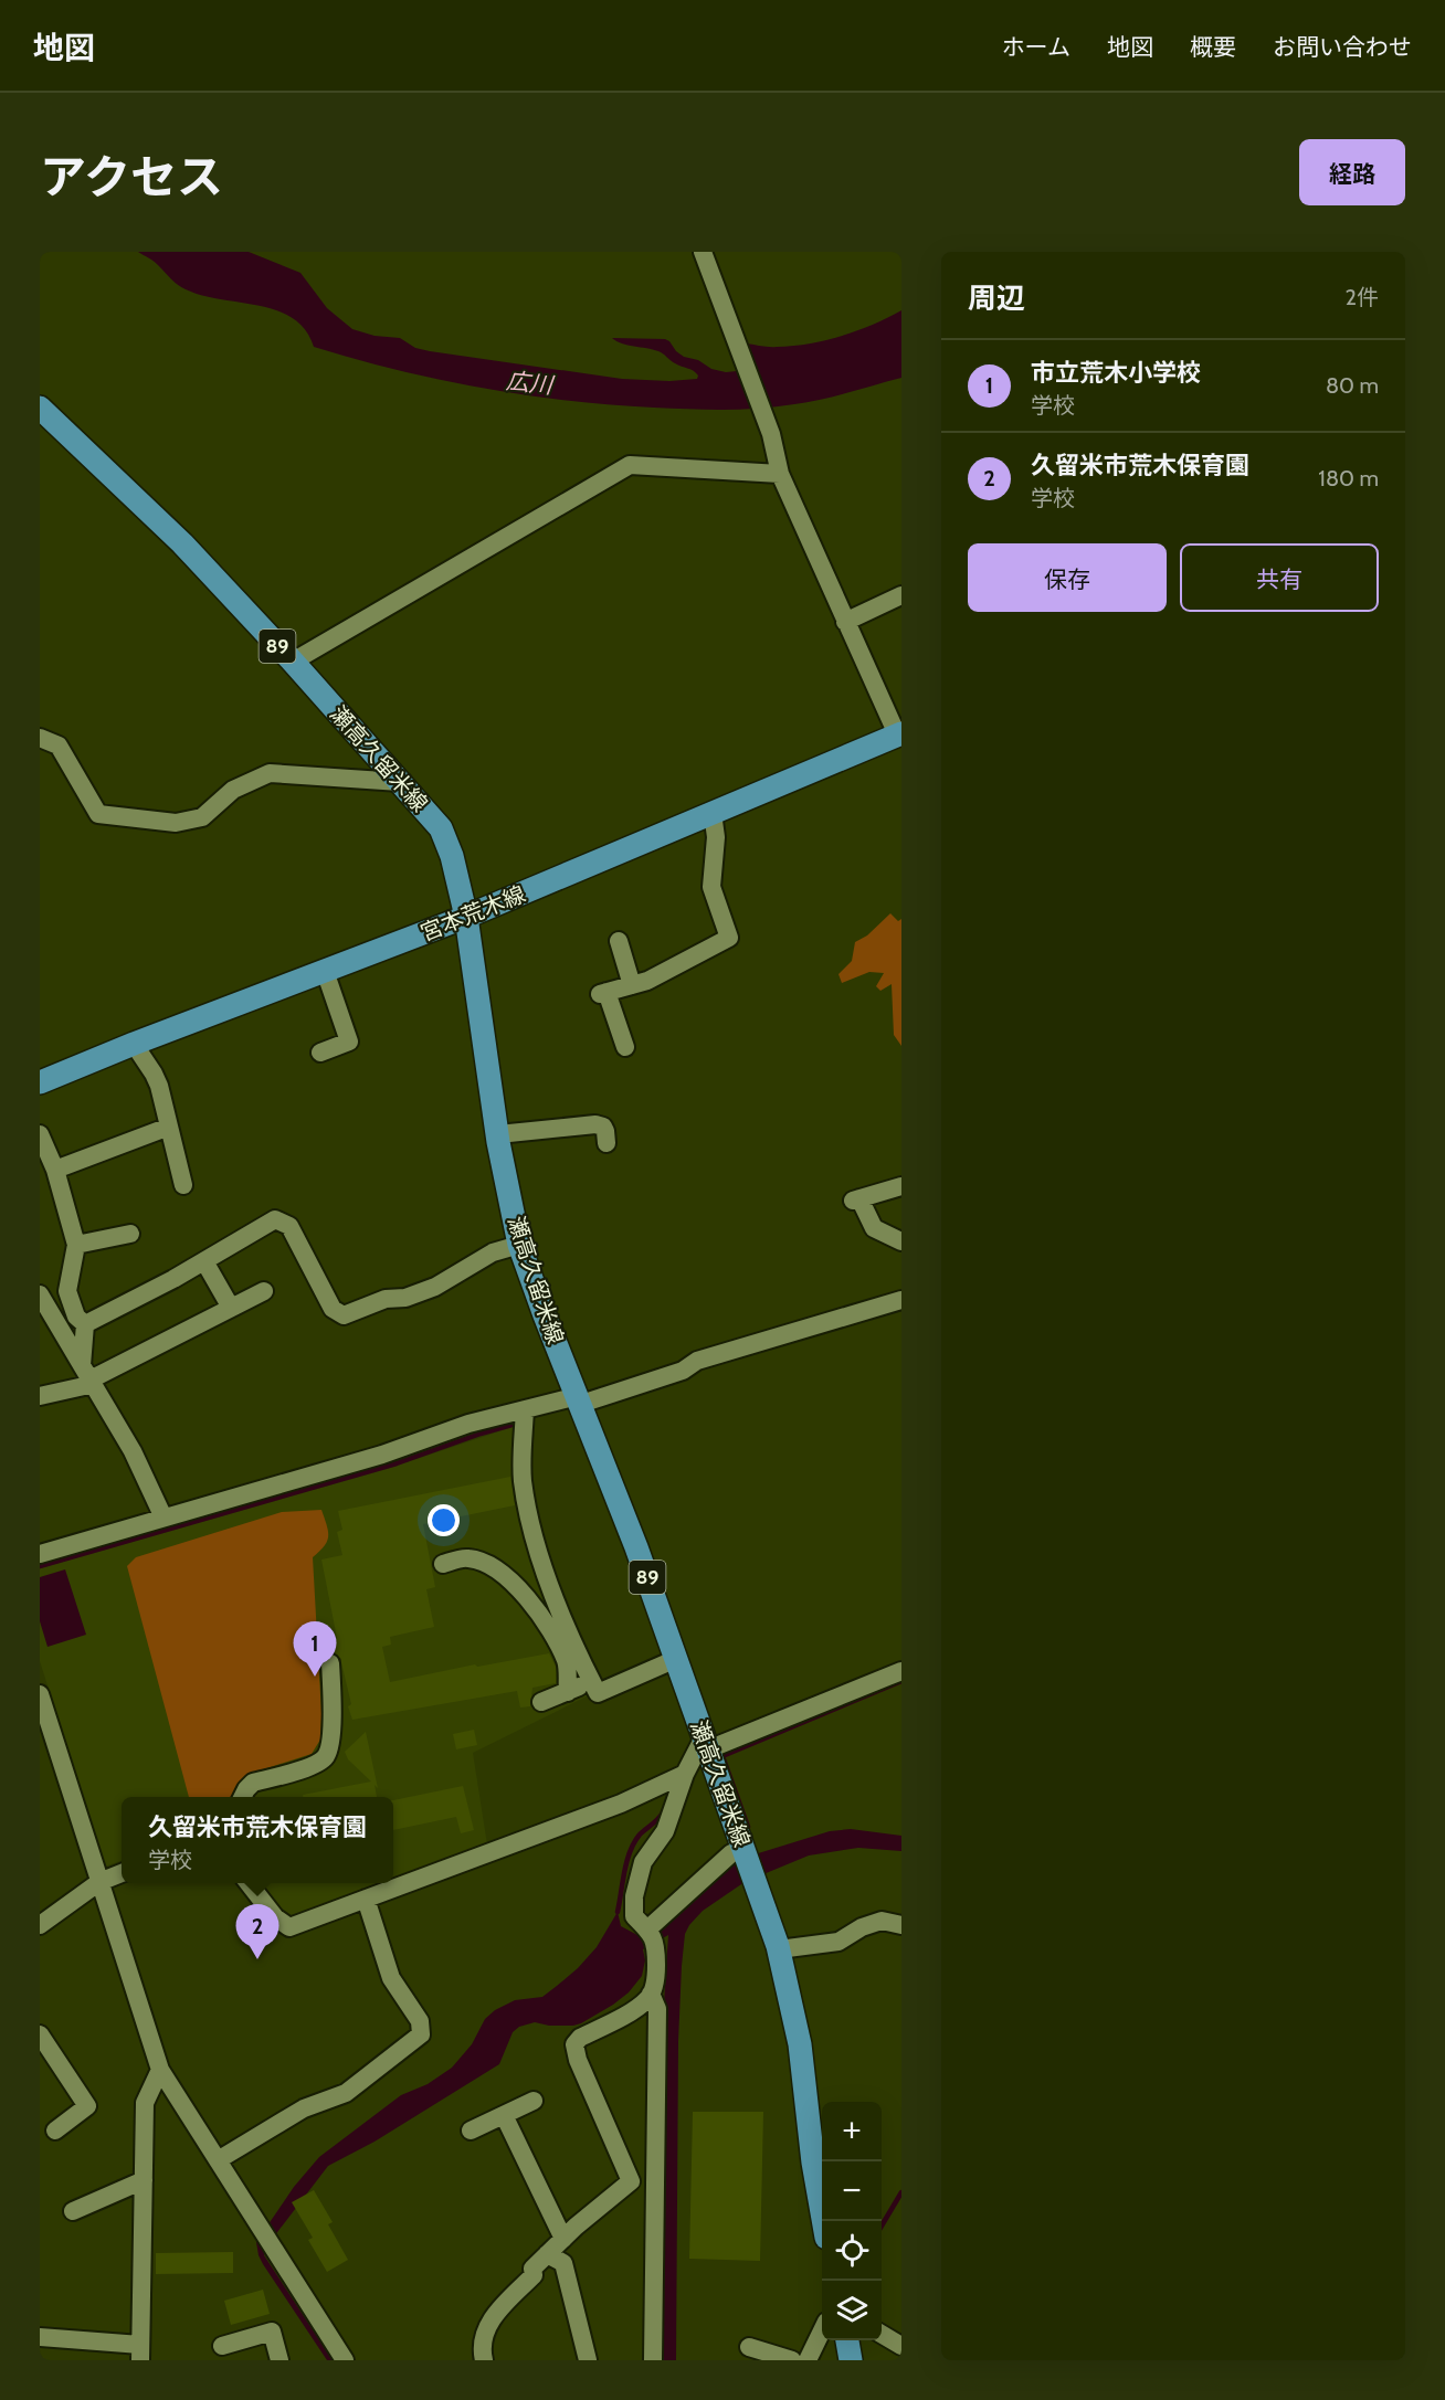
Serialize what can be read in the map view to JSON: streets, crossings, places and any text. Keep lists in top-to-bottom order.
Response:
{
  "streets": {
    "main road": ["89", "瀬高久留米線", "宮本荒木線"]
  },
  "crossings": [
    ["瀬高久留米線", "宮本荒木線"]
  ],
  "water": ["広川"],
  "page": {
    "header": "地図",
    "nav": [
      "ホーム",
      "地図",
      "概要",
      "お問い合わせ"
    ],
    "title": "アクセス",
    "buttons": [
      "経路",
      ["保存", "共有"]
    ],
    "heading": ["周辺", "2件"],
    "list": [
      {
        "mark": "1",
        "name": "市立荒木小学校",
        "note": "学校",
        "value": "80 m"
      },
      {
        "mark": "2",
        "name": "久留米市荒木保育園",
        "note": "学校",
        "value": "180 m"
      }
    ],
    "pins": ["1", "2"],
    "popup": ["久留米市荒木保育園", "学校"],
    "map_buttons": ["+", "−"]
  }
}
